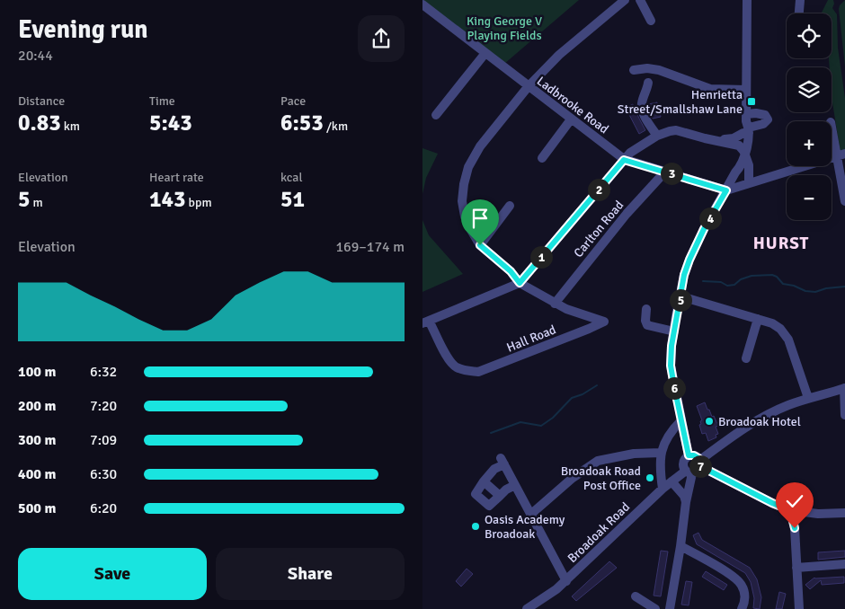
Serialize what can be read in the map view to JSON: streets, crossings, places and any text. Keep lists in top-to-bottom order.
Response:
{
  "streets": {
    "street": [
      "Ladbrooke Road",
      "Carlton Road",
      "Hall Road",
      "Broadoak Road"
    ]
  },
  "crossings": [
    ["Ladbrooke Road", "Carlton Road"],
    ["Carlton Road", "Hall Road"]
  ],
  "districts": ["HURST"],
  "parks": ["King George V Playing Fields"],
  "places": {
    "transit": ["Henrietta Street/Smallshaw Lane"],
    "other": ["Broadoak Hotel", "Broadoak Road Post Office", "Oasis Academy Broadoak"]
  },
  "page": {
    "heading": ["Evening run", "20:44"],
    "map_buttons": ["+", "−"],
    "stats": [
      ["Distance", "0.83 km"],
      ["Time", "5:43"],
      ["Pace", "6:53 /km"],
      ["Elevation", "5 m"],
      ["Heart rate", "143 bpm"],
      ["kcal", "51"]
    ],
    "pins": [
      "3",
      "2",
      "4",
      "1",
      "5",
      "6",
      "7"
    ],
    "chart": ["Elevation", "169–174 m"],
    "list": [
      {
        "name": "100 m",
        "note": "6:32"
      },
      {
        "name": "200 m",
        "note": "7:20"
      },
      {
        "name": "300 m",
        "note": "7:09"
      },
      {
        "name": "400 m",
        "note": "6:30"
      },
      {
        "name": "500 m",
        "note": "6:20"
      }
    ],
    "buttons": ["Save", "Share"]
  }
}
